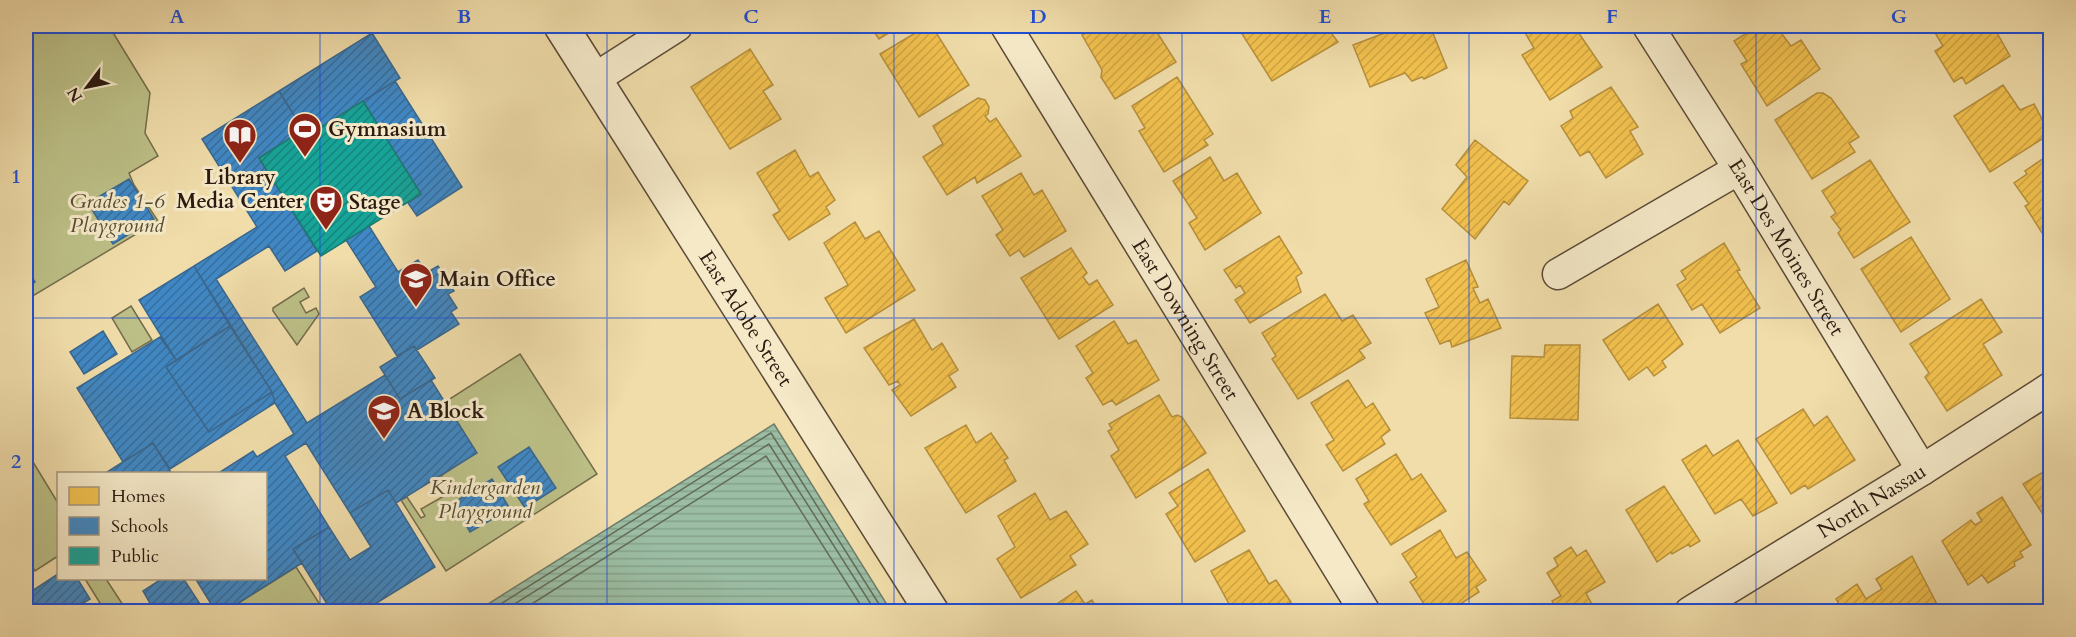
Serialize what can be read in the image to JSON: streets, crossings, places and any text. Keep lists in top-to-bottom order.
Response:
{
  "streets": {
    "street": [
      "East Des Moines Street",
      "East Adobe Street",
      "East Downing Street",
      "North Nassau"
    ]
  },
  "crossings": [
    ["East Des Moines Street", "North Nassau"]
  ],
  "parks": ["Grades 1-6 Playground", "Kindergarden Playground"],
  "places": {
    "sports": ["Gymnasium"],
    "library": ["Library Media Center"],
    "theatre": ["Stage"],
    "school or university": ["Main Office", "A Block"]
  },
  "legend": ["Homes", "Schools", "Public"],
  "north": "bottom left",
  "grid": {
    "columns": [
      "A",
      "B",
      "C",
      "D",
      "E",
      "F",
      "G"
    ],
    "rows": ["1", "2"]
  }
}
